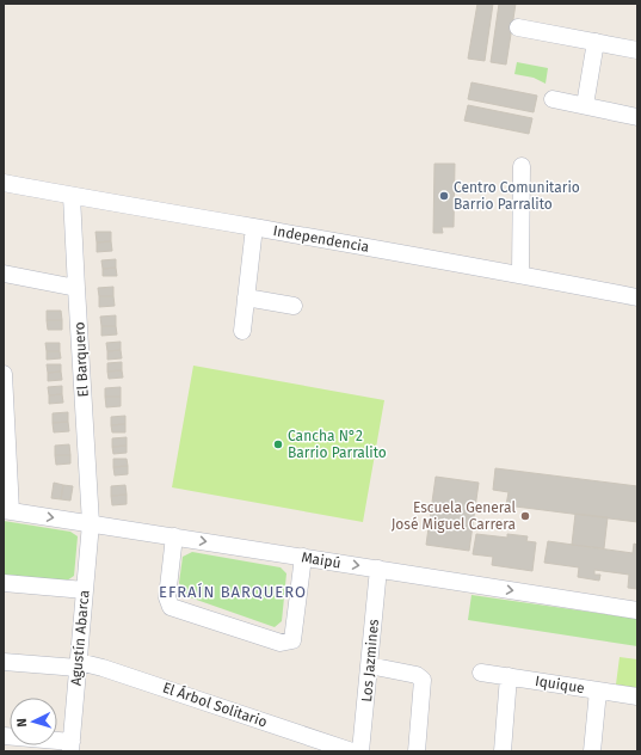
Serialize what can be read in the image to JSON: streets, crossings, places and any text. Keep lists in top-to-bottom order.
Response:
{
  "streets": {
    "street": [
      "Independencia",
      "El Barquero",
      "Maipú",
      "Agustín Abarca",
      "Los Jazmines",
      "Iquique",
      "El Árbol Solitario"
    ]
  },
  "crossings": [
    ["Independencia", "El Barquero"],
    ["El Barquero", "Maipú"],
    ["El Barquero", "Agustín Abarca"],
    ["Maipú", "Agustín Abarca"],
    ["Maipú", "Los Jazmines"],
    ["Agustín Abarca", "El Árbol Solitario"]
  ],
  "one_way": ["Maipú"],
  "districts": ["EFRAÍN BARQUERO"],
  "places": ["Centro Comunitario Barrio Parralito", "Cancha N°2 Barrio Parralito", "Escuela General José Miguel Carrera"],
  "north": "left"
}
